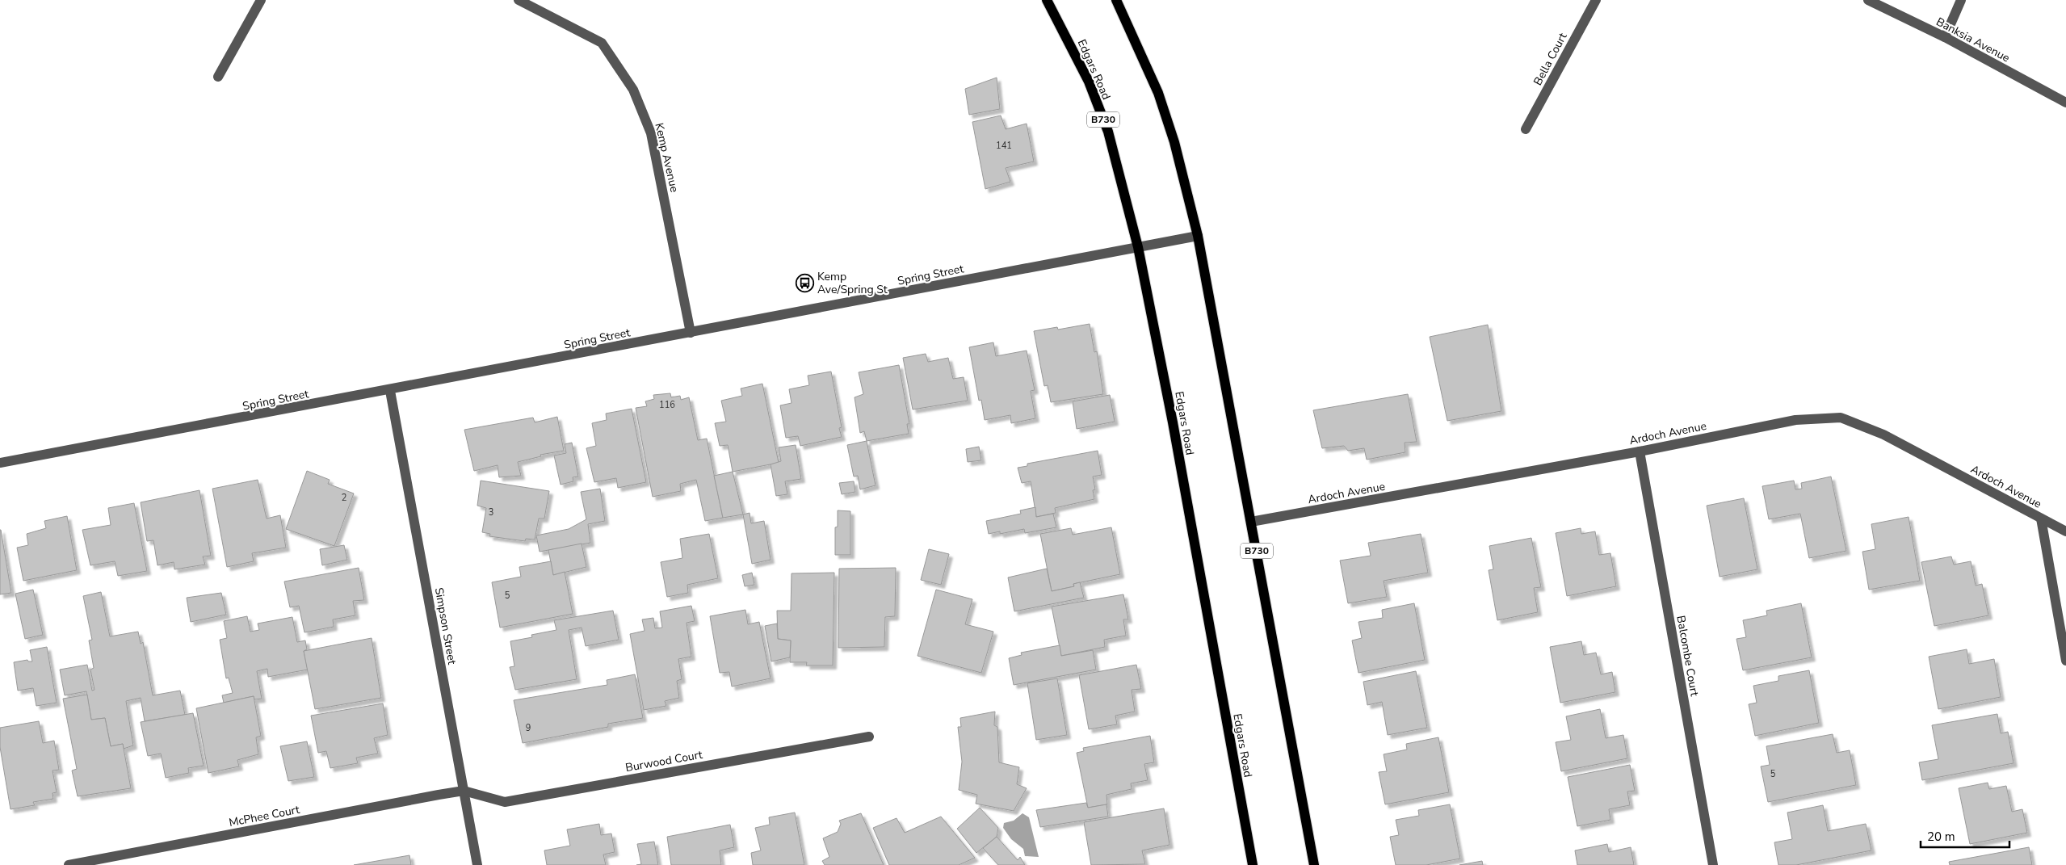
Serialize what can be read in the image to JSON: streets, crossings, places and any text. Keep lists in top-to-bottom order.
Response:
{
  "streets": {
    "main road": ["Edgars Road", "B730"],
    "street": [
      "Banksia Avenue",
      "Bella Court",
      "Kemp Avenue",
      "Spring Street",
      "Ardoch Avenue",
      "Simpson Street",
      "Balcombe Court",
      "Burwood Court",
      "McPhee Court"
    ]
  },
  "crossings": [
    ["Edgars Road", "Spring Street"],
    ["B730", "Spring Street"],
    ["B730", "Ardoch Avenue"],
    ["Kemp Avenue", "Spring Street"],
    ["Spring Street", "Simpson Street"],
    ["Ardoch Avenue", "Balcombe Court"],
    ["Simpson Street", "Burwood Court"],
    ["Simpson Street", "McPhee Court"],
    ["Burwood Court", "McPhee Court"]
  ],
  "places": {
    "bus stop": ["Kemp Ave/Spring St"]
  },
  "house_numbers": [
    "141",
    "116",
    "2",
    "3",
    "5",
    "9",
    "5"
  ],
  "scale_bar": "20 m"
}
